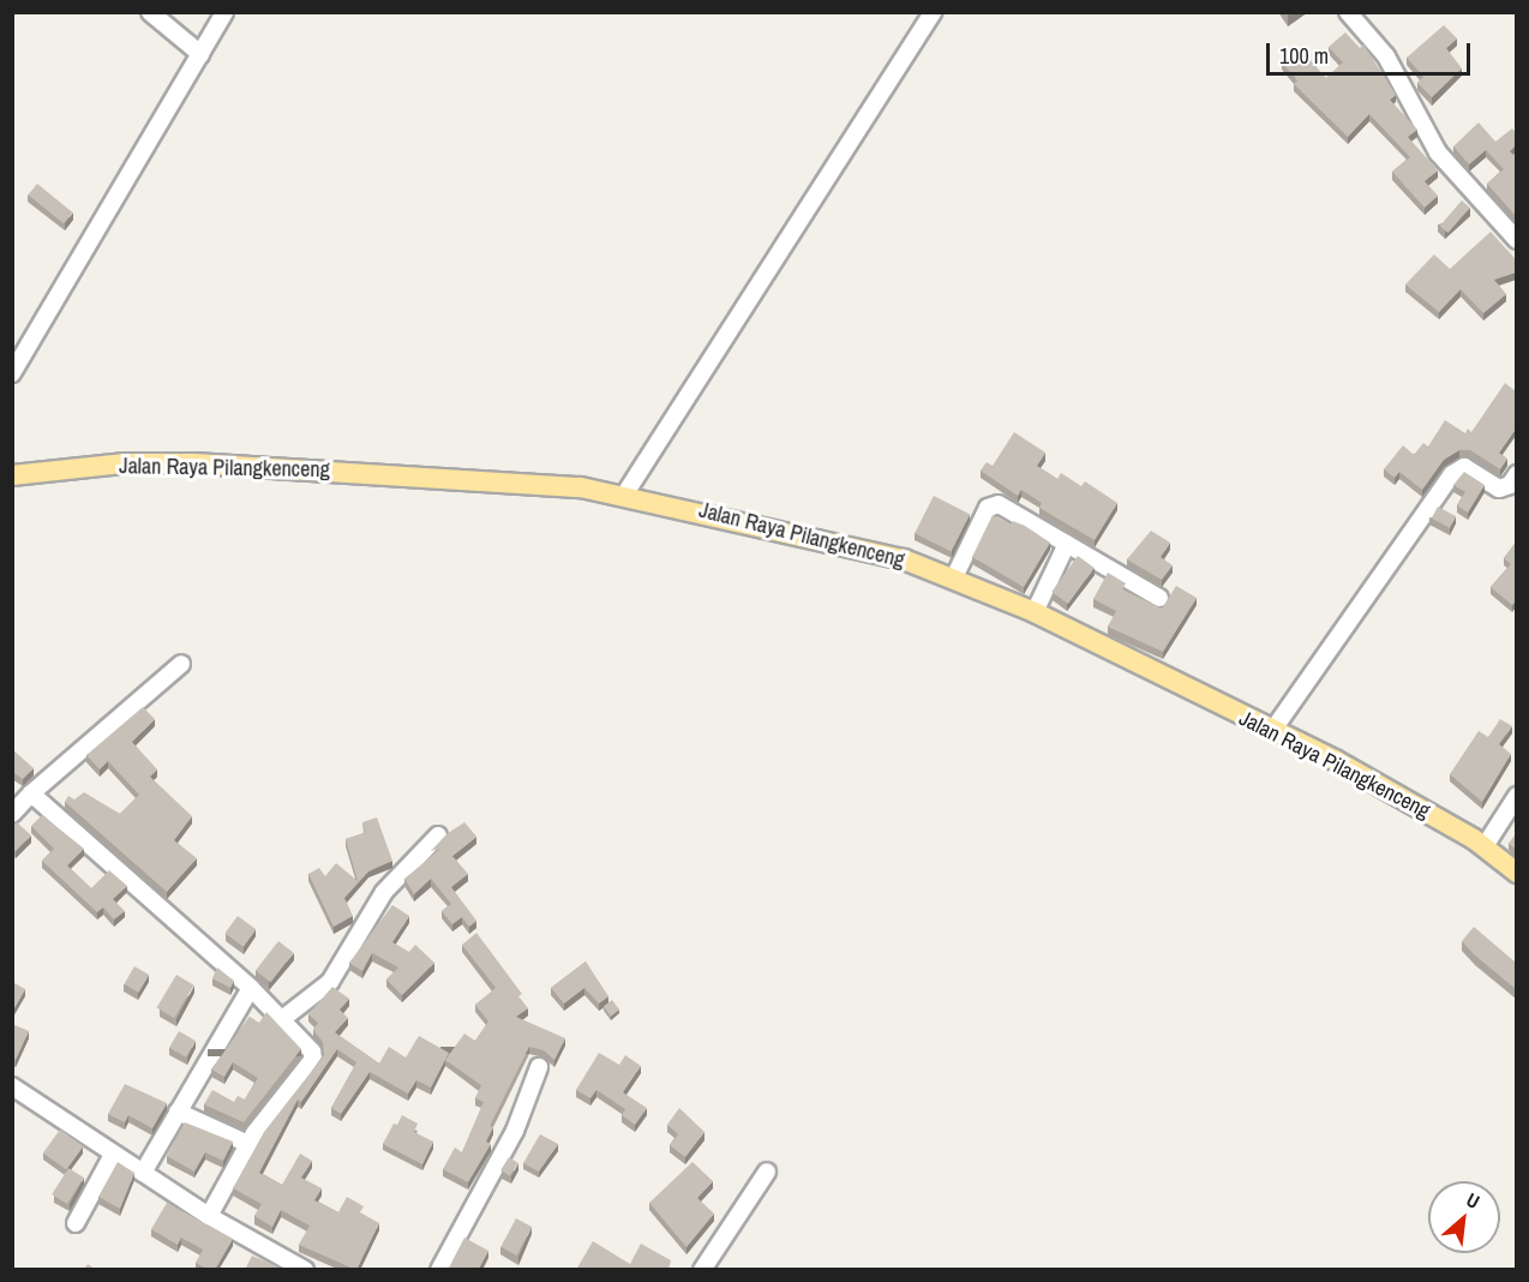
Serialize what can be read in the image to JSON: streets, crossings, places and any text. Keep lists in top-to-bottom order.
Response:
{
  "streets": {
    "main road": ["Jalan Raya Pilangkenceng"]
  },
  "scale_bar": "100 m",
  "north": "top right"
}
